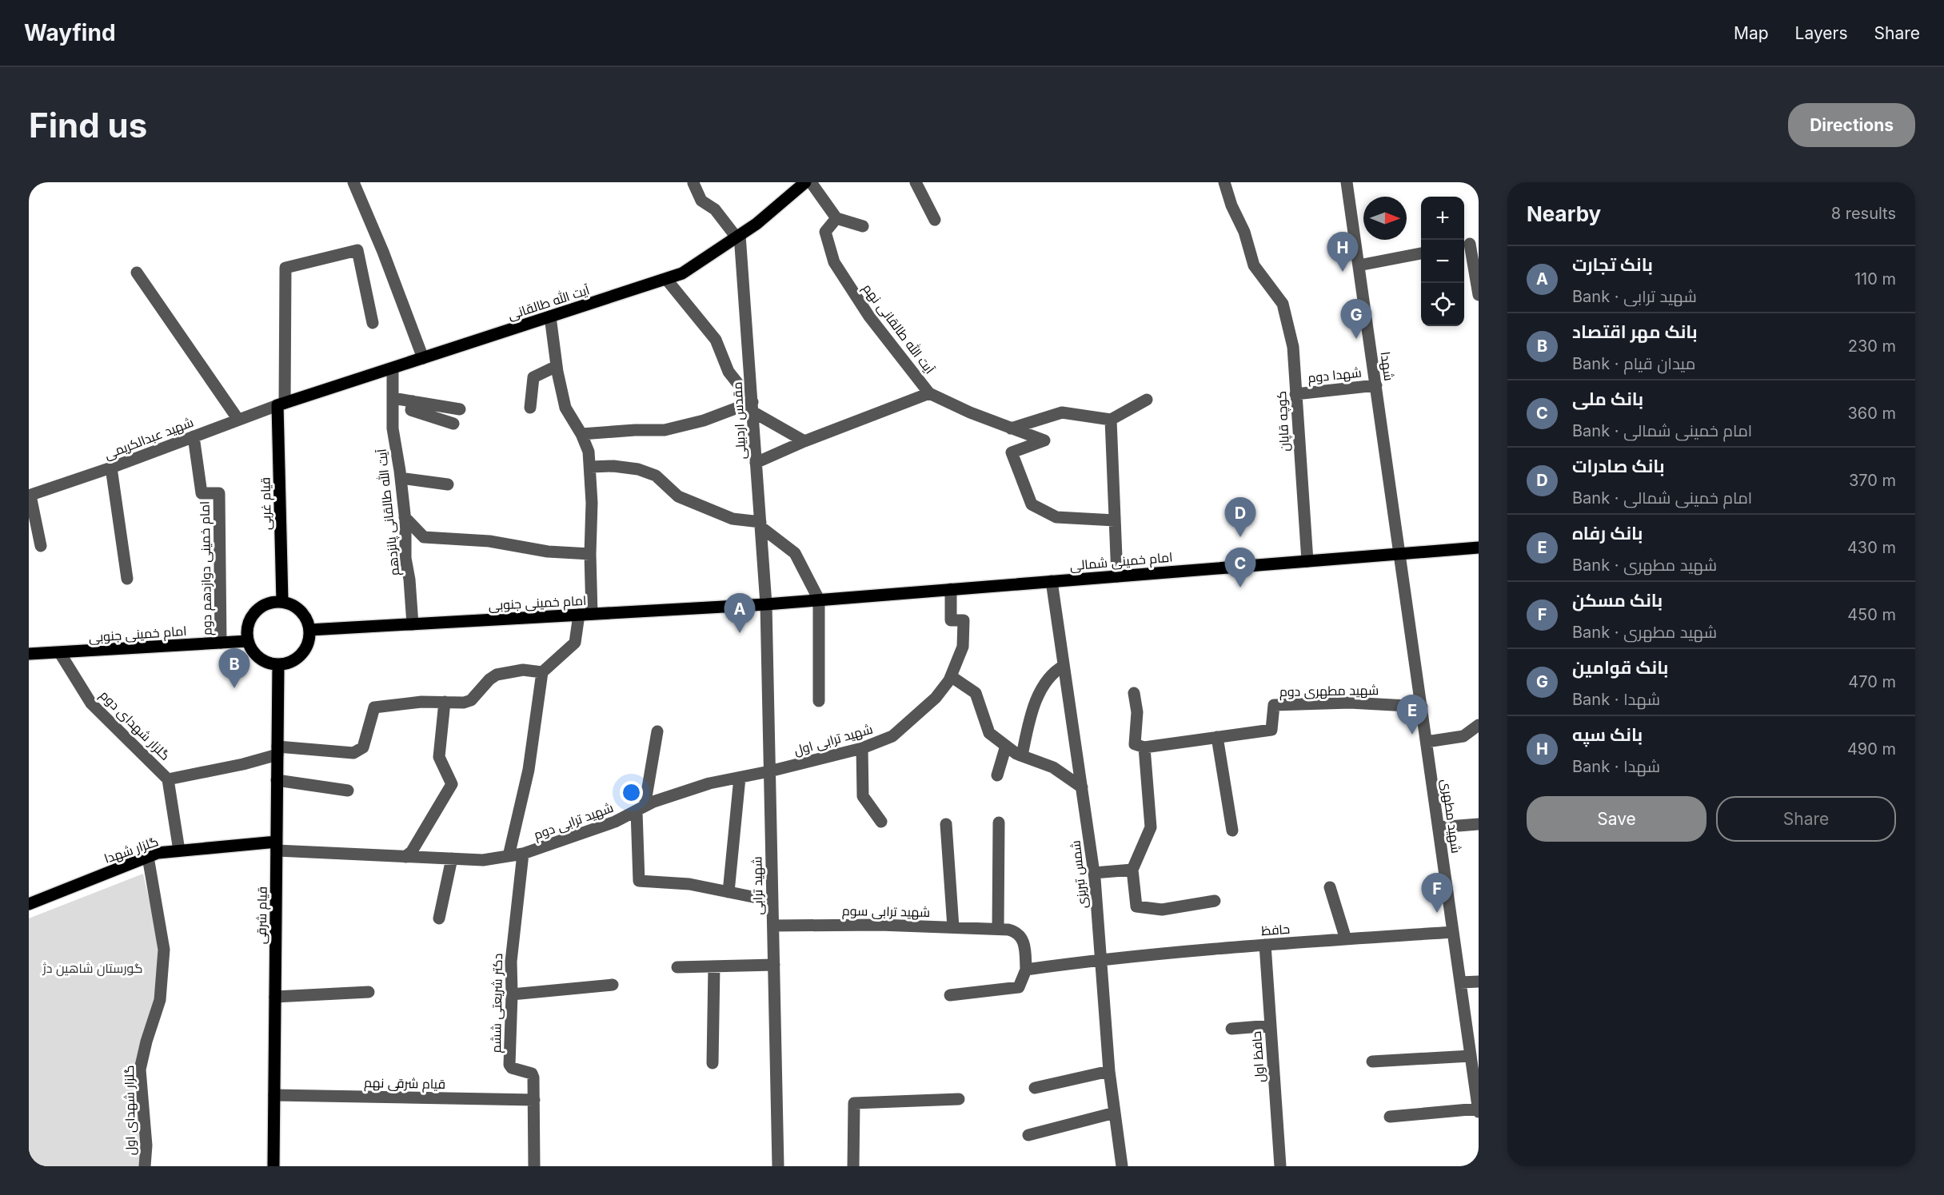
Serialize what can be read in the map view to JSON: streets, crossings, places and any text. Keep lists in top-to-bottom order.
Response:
{
  "streets": {
    "main road": [
      "آیت الله طالقانی",
      "قیام غربی",
      "امام خمینی شمالی",
      "امام خمینی جنوبی",
      "گلزار شهدا",
      "قیام شرقی"
    ],
    "street": [
      "آیت الله طالقانی نهم",
      "شهدا",
      "شهدا دوم",
      "مقدس اردبیلی",
      "کوچه قاپان",
      "شهید عبدالکریمی",
      "آیت الله طالقانی پانزدهم",
      "امام خمینی دوازدهم دوم",
      "شهید مطهری دوم",
      "گلزار شهدای دوم",
      "شهید ترابی اول",
      "شهید مطهری",
      "شهید ترابی دوم",
      "شمس تبریزی",
      "شهید ترابی",
      "شهید ترابی سوم",
      "حافظ",
      "دکتر شریعتی ششم",
      "حافظ اول",
      "قیام شرقی نهم",
      "گلزار شهدای اول"
    ]
  },
  "crossings": [
    ["آیت الله طالقانی", "مقدس اردبیلی"],
    ["آیت الله طالقانی", "شهید عبدالکریمی"],
    ["آیت الله طالقانی", "قیام غربی"],
    ["آیت الله طالقانی", "آیت الله طالقانی پانزدهم"],
    ["شهدا", "شهدا دوم"],
    ["شهدا", "امام خمینی شمالی"],
    ["شهدا", "شهید مطهری"],
    ["شهدا دوم", "کوچه قاپان"],
    ["مقدس اردبیلی", "امام خمینی شمالی"],
    ["مقدس اردبیلی", "امام خمینی جنوبی"],
    ["مقدس اردبیلی", "شهید ترابی"],
    ["کوچه قاپان", "امام خمینی شمالی"],
    ["شهید عبدالکریمی", "قیام غربی"],
    ["شهید عبدالکریمی", "امام خمینی دوازدهم دوم"],
    ["قیام غربی", "امام خمینی جنوبی"],
    ["قیام غربی", "قیام شرقی"],
    ["آیت الله طالقانی پانزدهم", "امام خمینی جنوبی"],
    ["امام خمینی شمالی", "امام خمینی جنوبی"],
    ["امام خمینی شمالی", "شهید ترابی اول"],
    ["امام خمینی شمالی", "شهید مطهری"],
    ["امام خمینی شمالی", "شمس تبریزی"],
    ["امام خمینی شمالی", "شهید ترابی"],
    ["امام خمینی دوازدهم دوم", "امام خمینی جنوبی"],
    ["امام خمینی جنوبی", "گلزار شهدای دوم"],
    ["امام خمینی جنوبی", "شهید ترابی"],
    ["امام خمینی جنوبی", "قیام شرقی"],
    ["شهید مطهری دوم", "شهید مطهری"],
    ["گلزار شهدای دوم", "گلزار شهدا"],
    ["شهید ترابی اول", "شهید ترابی دوم"],
    ["شهید ترابی اول", "شهید ترابی"],
    ["شهید مطهری", "حافظ"],
    ["شهید ترابی دوم", "گلزار شهدا"],
    ["شهید ترابی دوم", "شهید ترابی"],
    ["شهید ترابی دوم", "قیام شرقی"],
    ["شهید ترابی دوم", "دکتر شریعتی ششم"],
    ["گلزار شهدا", "قیام شرقی"],
    ["گلزار شهدا", "گلزار شهدای اول"],
    ["شمس تبریزی", "حافظ"],
    ["شهید ترابی", "شهید ترابی سوم"],
    ["شهید ترابی سوم", "حافظ"],
    ["قیام شرقی", "قیام شرقی نهم"],
    ["حافظ", "حافظ اول"],
    ["دکتر شریعتی ششم", "قیام شرقی نهم"]
  ],
  "parks": ["گورستان شاهین دژ"],
  "north": "right",
  "page": {
    "header": "Wayfind",
    "nav": ["Map", "Layers", "Share"],
    "buttons": [
      "Directions",
      ["Save", "Share"]
    ],
    "title": "Find us",
    "heading": ["Nearby", "8 results"],
    "map_buttons": ["+", "−"],
    "pins": [
      "H",
      "G",
      "D",
      "C",
      "A",
      "B",
      "E",
      "F"
    ],
    "list": [
      {
        "mark": "A",
        "name": "بانک تجارت",
        "note": "Bank · شهید ترابی",
        "value": "110 m"
      },
      {
        "mark": "B",
        "name": "بانک مهر اقتصاد",
        "note": "Bank · میدان قیام",
        "value": "230 m"
      },
      {
        "mark": "C",
        "name": "بانک ملی",
        "note": "Bank · امام خمینی شمالی",
        "value": "360 m"
      },
      {
        "mark": "D",
        "name": "بانک صادرات",
        "note": "Bank · امام خمینی شمالی",
        "value": "370 m"
      },
      {
        "mark": "E",
        "name": "بانک رفاه",
        "note": "Bank · شهید مطهری",
        "value": "430 m"
      },
      {
        "mark": "F",
        "name": "بانک مسکن",
        "note": "Bank · شهید مطهری",
        "value": "450 m"
      },
      {
        "mark": "G",
        "name": "بانک قوامین",
        "note": "Bank · شهدا",
        "value": "470 m"
      },
      {
        "mark": "H",
        "name": "بانک سپه",
        "note": "Bank · شهدا",
        "value": "490 m"
      }
    ]
  }
}
